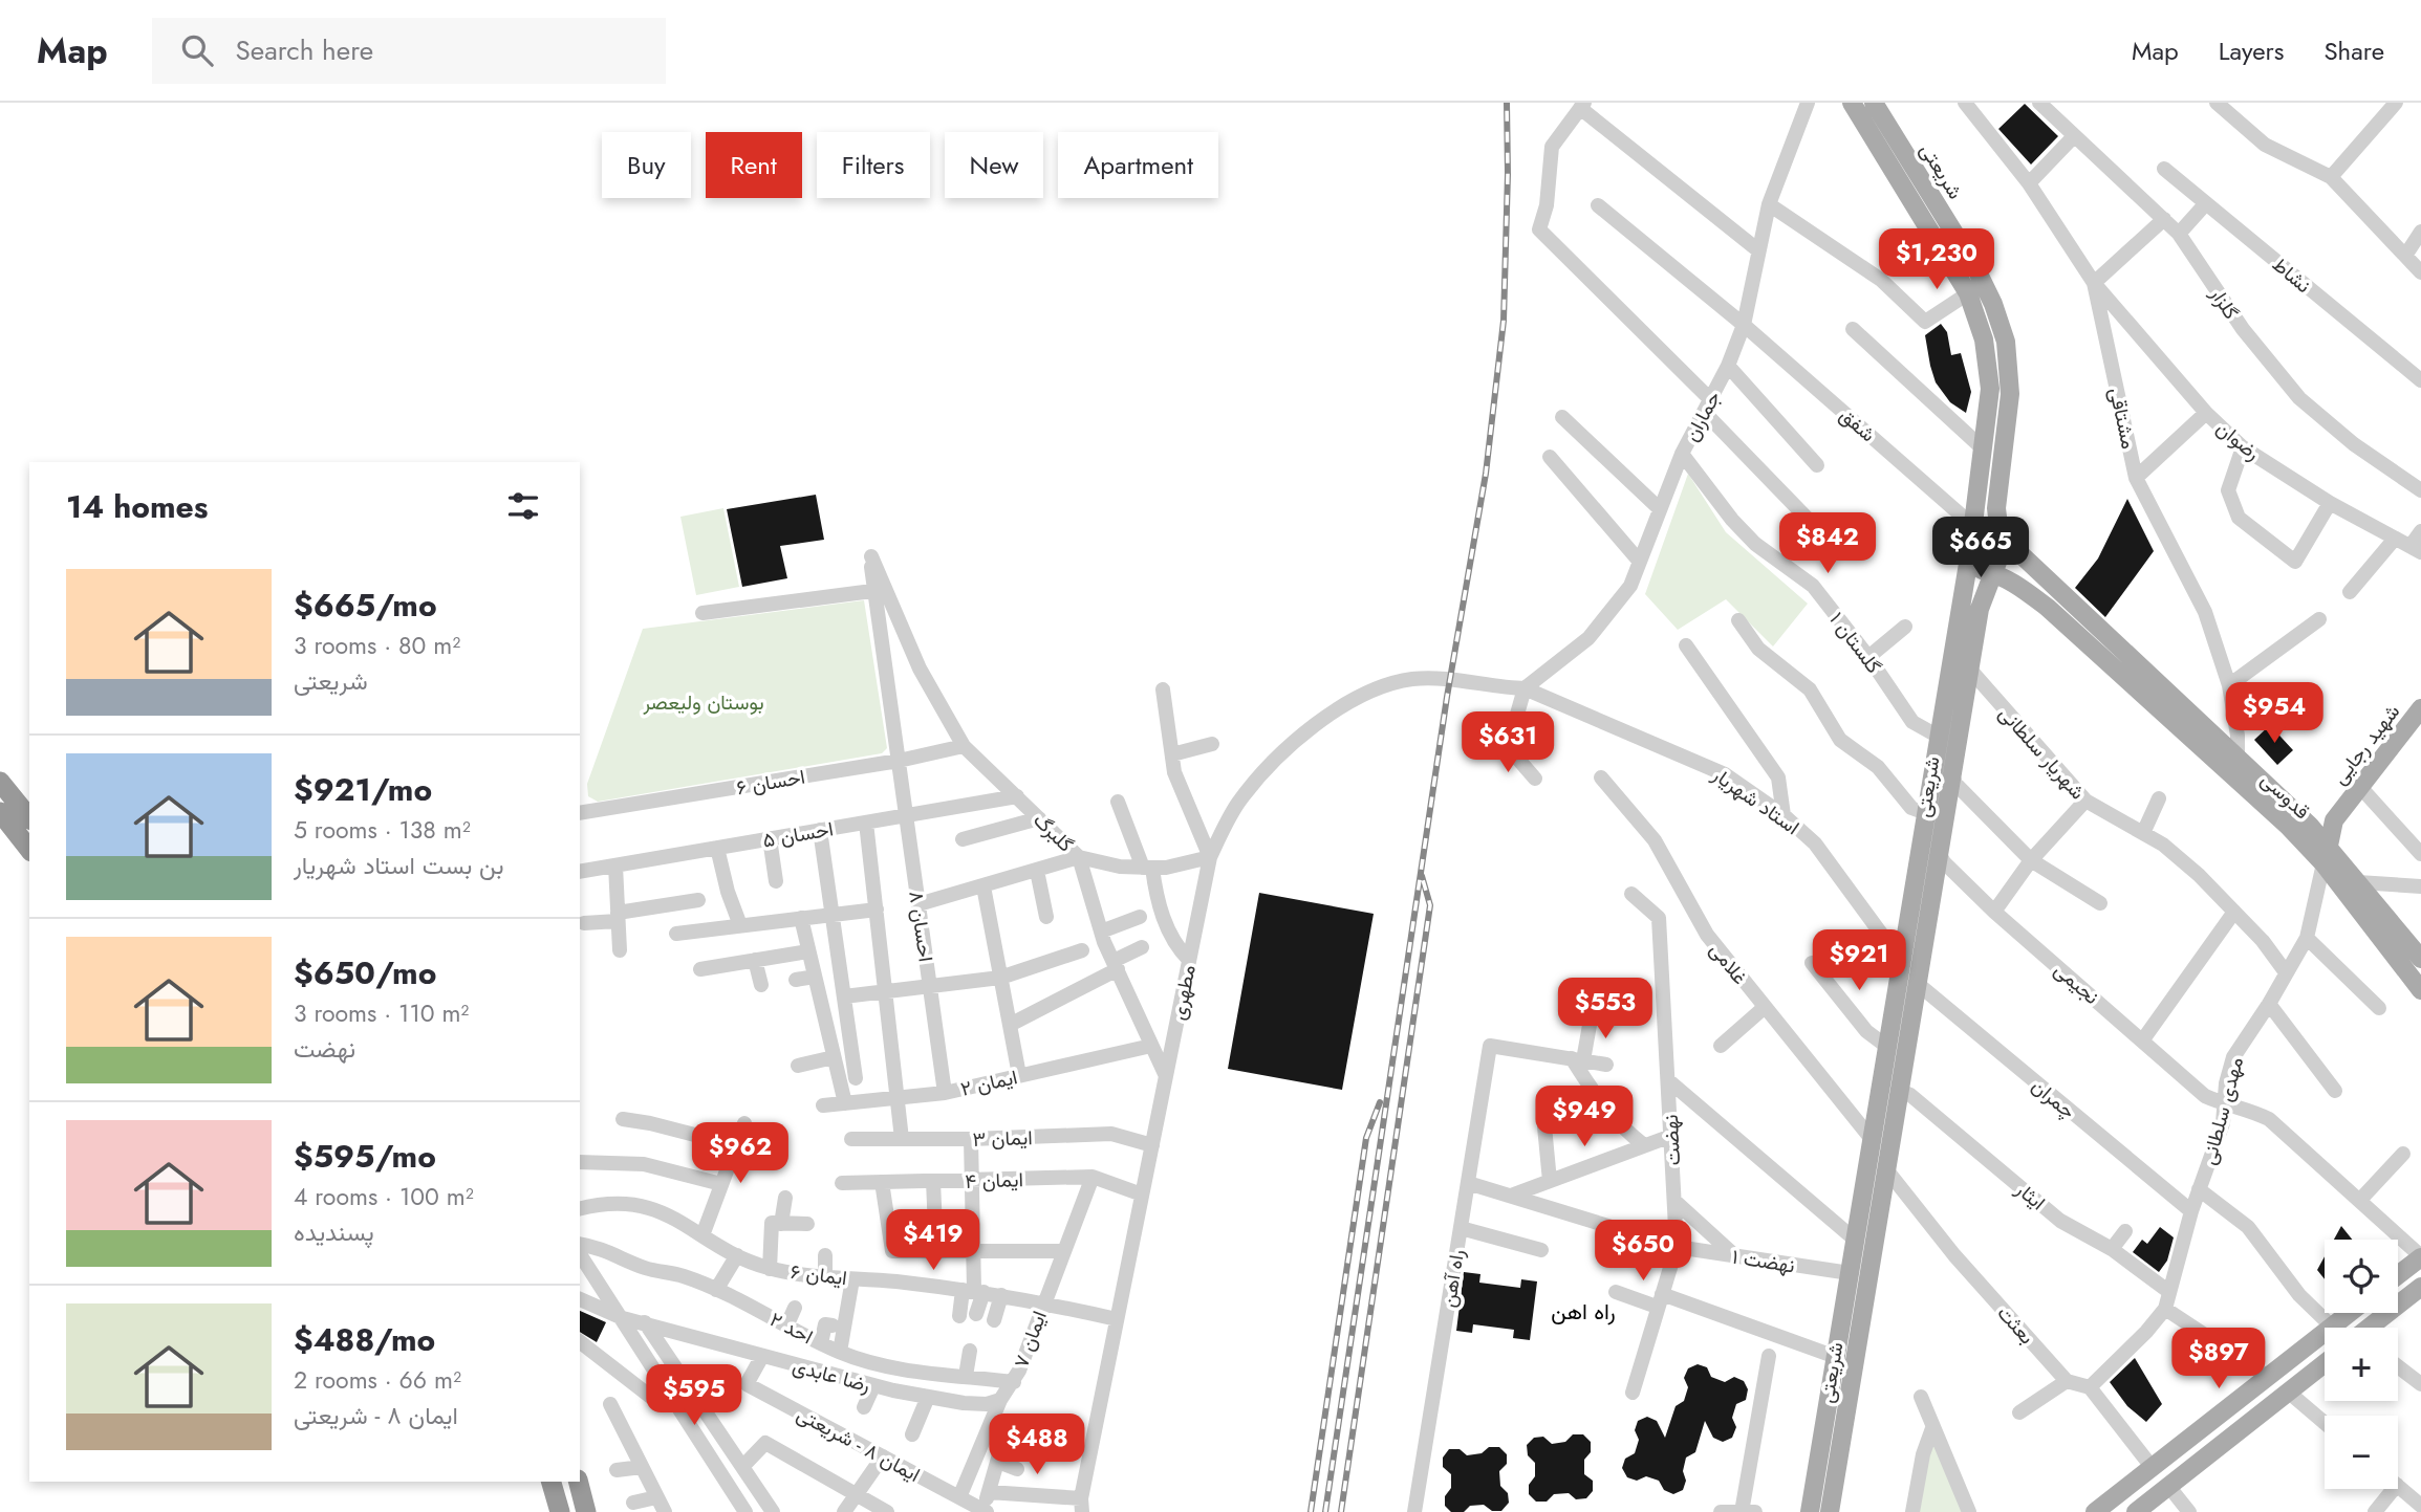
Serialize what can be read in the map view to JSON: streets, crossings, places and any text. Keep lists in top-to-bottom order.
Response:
{
  "streets": {
    "main road": ["شریعتی", "شهید رجایی", "قدوسی"],
    "street": [
      "نشاط",
      "گلزار",
      "جماران",
      "مشتاقی",
      "شفق",
      "رضوان",
      "گلستان ۱",
      "شهریار سلطانی",
      "احسان ۶",
      "استاد شهریار",
      "گلبرگ",
      "احسان ۵",
      "احسان ۸",
      "غلامی",
      "نجیمی",
      "مطهری",
      "ایمان ۲",
      "چمران",
      "مهدی سلطانی",
      "ایمان ۳",
      "نهضت",
      "ایمان ۴",
      "ایثار",
      "نهضت ۱",
      "ایمان ۶",
      "راه آهن",
      "بعثت",
      "احد ۲",
      "ایمان ۷",
      "رضا عابدی",
      "ایمان ۸ - شریعتی"
    ]
  },
  "crossings": [
    ["شریعتی", "شفق"],
    ["شریعتی", "گلستان ۱"],
    ["شریعتی", "شهریار سلطانی"],
    ["شریعتی", "قدوسی"],
    ["شریعتی", "استاد شهریار"],
    ["شریعتی", "غلامی"],
    ["شریعتی", "نجیمی"],
    ["شریعتی", "چمران"],
    ["شریعتی", "ایثار"],
    ["شریعتی", "نهضت ۱"],
    ["شریعتی", "بعثت"],
    ["جماران", "شفق"],
    ["جماران", "گلستان ۱"],
    ["جماران", "استاد شهریار"],
    ["جماران", "مطهری"],
    ["مشتاقی", "رضوان"],
    ["مشتاقی", "قدوسی"],
    ["شهید رجایی", "قدوسی"],
    ["شهید رجایی", "مهدی سلطانی"],
    ["شهریار سلطانی", "مهدی سلطانی"],
    ["احسان ۶", "گلبرگ"],
    ["احسان ۶", "احسان ۸"],
    ["قدوسی", "مهدی سلطانی"],
    ["استاد شهریار", "مطهری"],
    ["گلبرگ", "احسان ۵"],
    ["گلبرگ", "احسان ۸"],
    ["گلبرگ", "مطهری"],
    ["احسان ۵", "احسان ۸"],
    ["احسان ۸", "ایمان ۲"],
    ["نجیمی", "مهدی سلطانی"],
    ["مطهری", "ایمان ۳"],
    ["مطهری", "ایمان ۴"],
    ["مطهری", "ایمان ۶"],
    ["چمران", "مهدی سلطانی"],
    ["مهدی سلطانی", "ایثار"],
    ["نهضت", "نهضت ۱"],
    ["ایمان ۴", "ایمان ۷"],
    ["نهضت ۱", "راه آهن"],
    ["ایمان ۶", "ایمان ۷"],
    ["احد ۲", "ایمان ۷"],
    ["ایمان ۷", "رضا عابدی"],
    ["ایمان ۷", "ایمان ۸ - شریعتی"],
    ["رضا عابدی", "ایمان ۸ - شریعتی"]
  ],
  "districts": ["راه اهن"],
  "parks": ["بوستان ولیعصر"],
  "page": {
    "header": "Map",
    "search": "Search here",
    "nav": ["Map", "Layers", "Share"],
    "chip": [
      "Buy",
      "Rent",
      "Filters",
      "New",
      "Apartment"
    ],
    "price": [
      "$1,230",
      "$842",
      "$665",
      "$954",
      "$631",
      "$921",
      "$553",
      "$949",
      "$962",
      "$419",
      "$650",
      "$897",
      "$595",
      "$488"
    ],
    "heading": "14 homes",
    "list": [
      {
        "name": "$665/mo",
        "note": "3 rooms · 80 m² · شریعتی"
      },
      {
        "name": "$921/mo",
        "note": "5 rooms · 138 m² · بن بست استاد شهریار"
      },
      {
        "name": "$650/mo",
        "note": "3 rooms · 110 m² · نهضت"
      },
      {
        "name": "$595/mo",
        "note": "4 rooms · 100 m² · پسندیده"
      },
      {
        "name": "$488/mo",
        "note": "2 rooms · 66 m² · ایمان ۸ - شریعتی"
      }
    ],
    "map_buttons": ["+", "−"]
  }
}
